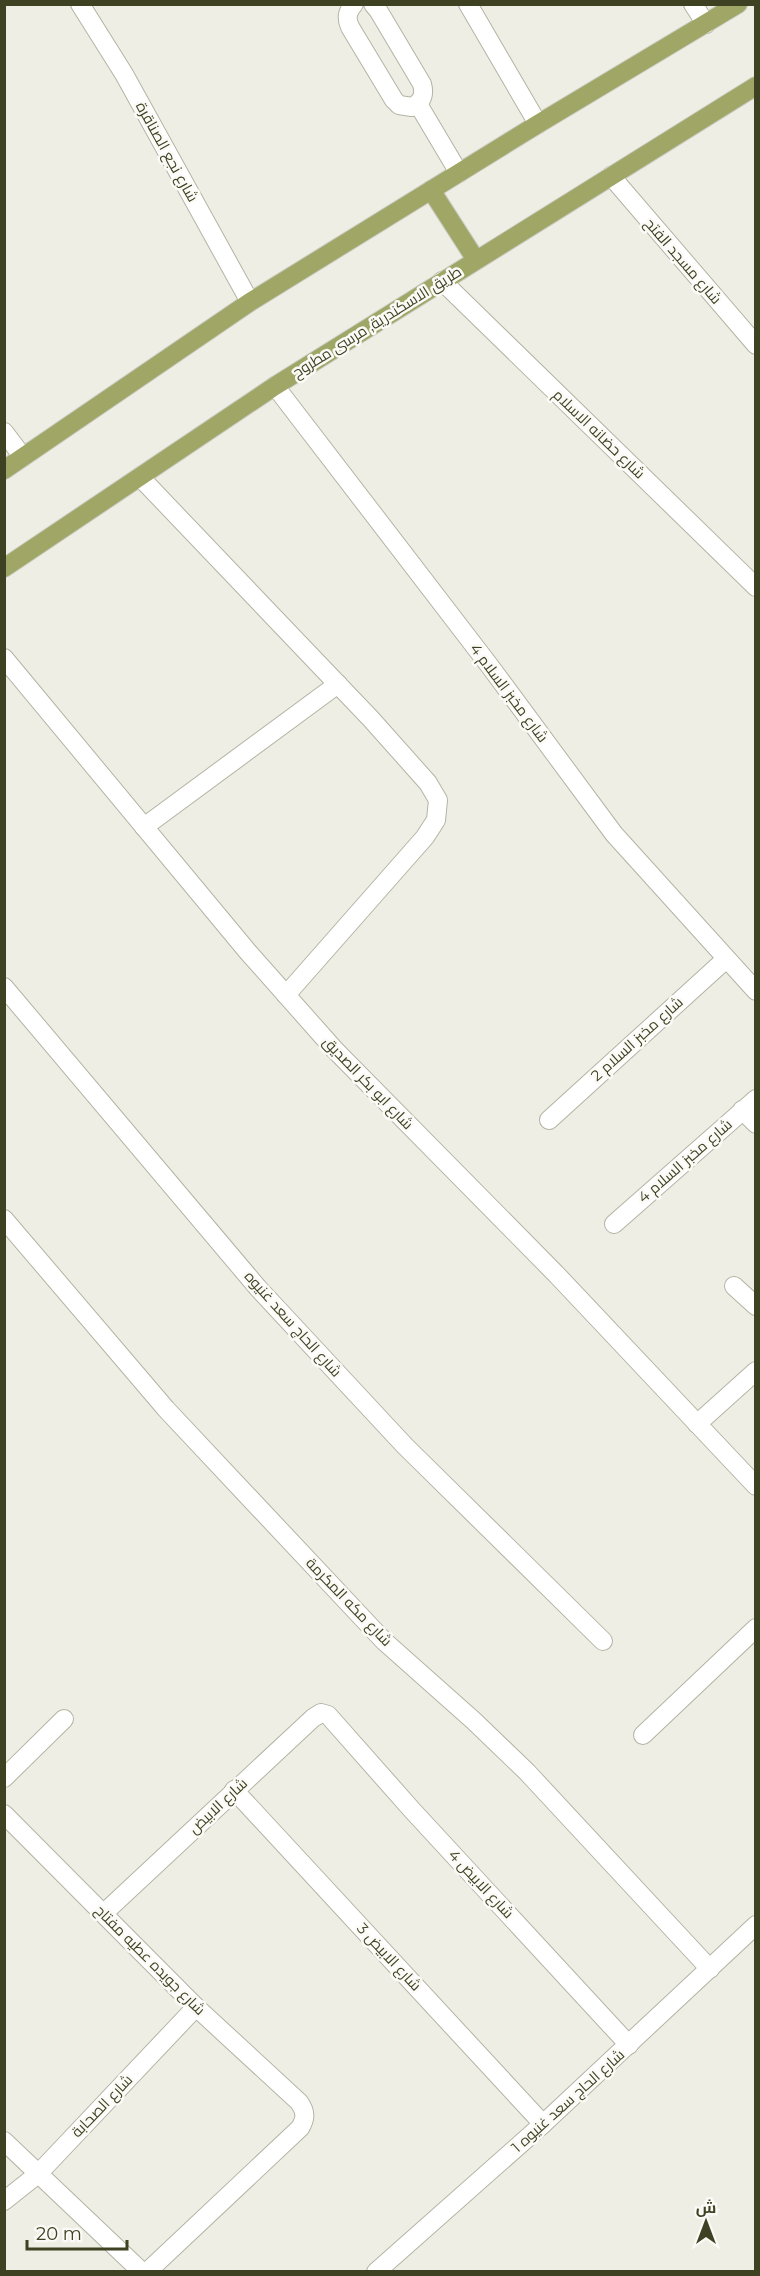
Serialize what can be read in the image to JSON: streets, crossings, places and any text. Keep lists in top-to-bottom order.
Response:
{
  "streets": {
    "main road": ["طريق الاسكندرية, مرسى مطروح"],
    "street": [
      "شارع نجع الصناقرة",
      "شارع مسجد الفتح",
      "شارع حضانه الاسلام",
      "شارع مخبز السلام 4",
      "شارع مخبز السلام 2",
      "شارع ابو بكر الصديق",
      "شارع الحاج سعد غنيوه",
      "شارع مكه المكرمة",
      "شارع الابيض",
      "شارع الابيض 4",
      "شارع الابيض 3",
      "شارع جويده عطيه مفتاح",
      "شارع الحاج سعد غنيوه 1",
      "شارع الصحابة"
    ]
  },
  "crossings": [
    ["شارع مسجد الفتح", "طريق الاسكندرية, مرسى مطروح"],
    ["طريق الاسكندرية, مرسى مطروح", "شارع حضانه الاسلام"],
    ["طريق الاسكندرية, مرسى مطروح", "شارع مخبز السلام 4"],
    ["شارع مخبز السلام 4", "شارع مخبز السلام 2"],
    ["شارع مكه المكرمة", "شارع الحاج سعد غنيوه 1"],
    ["شارع الابيض", "شارع الابيض 4"],
    ["شارع الابيض", "شارع الابيض 3"],
    ["شارع الابيض", "شارع جويده عطيه مفتاح"],
    ["شارع الابيض 4", "شارع الحاج سعد غنيوه 1"],
    ["شارع الابيض 3", "شارع الحاج سعد غنيوه 1"],
    ["شارع جويده عطيه مفتاح", "شارع الصحابة"]
  ],
  "scale_bar": "20 m",
  "north": "top"
}
